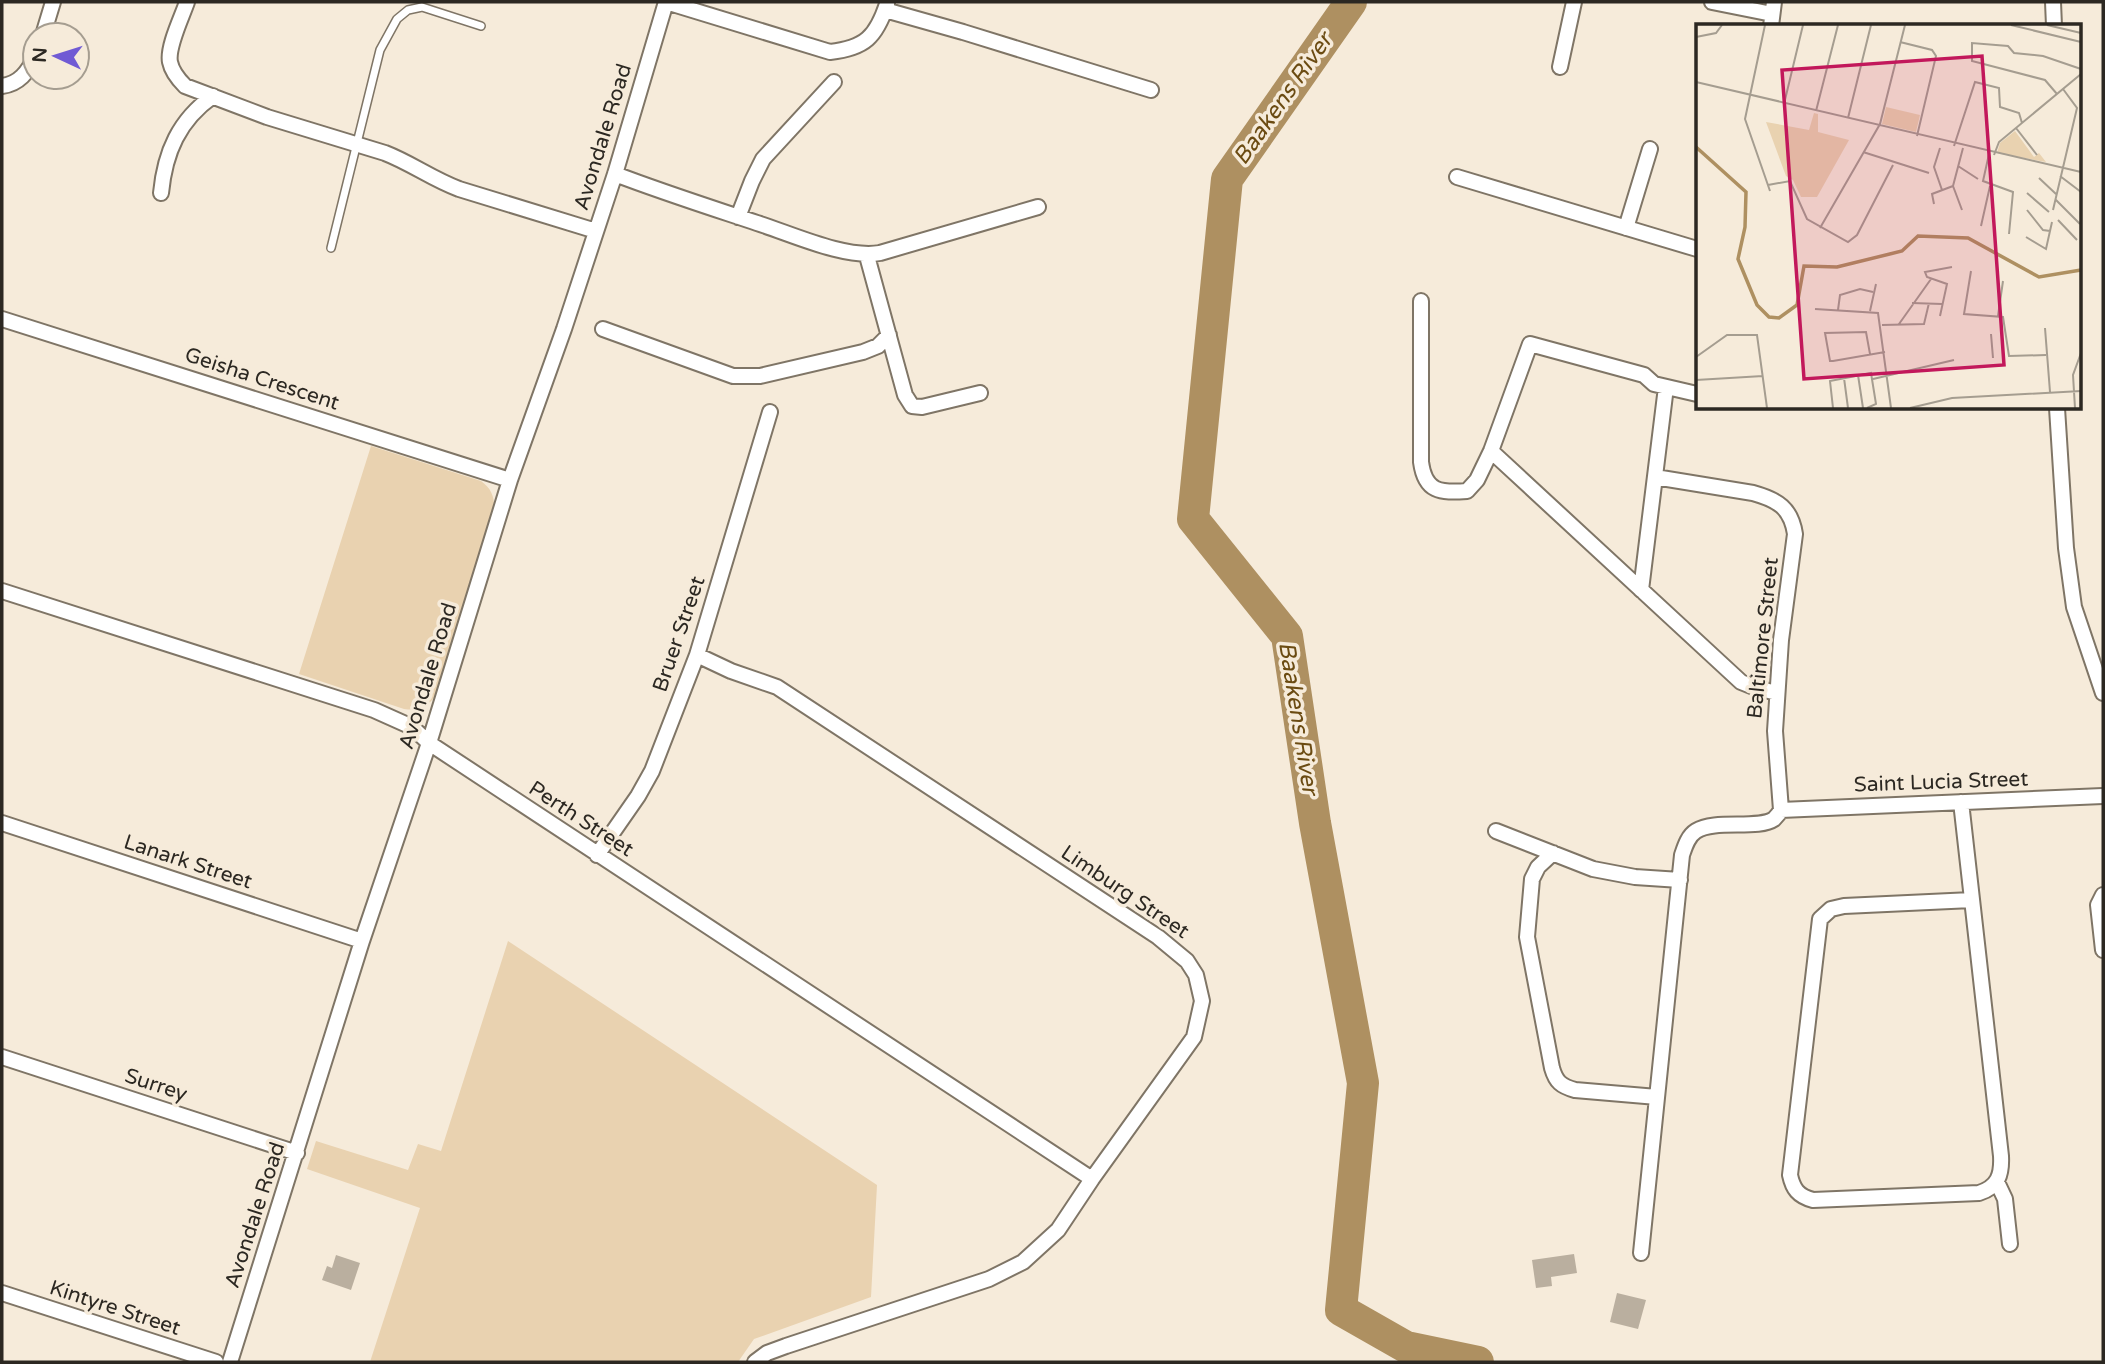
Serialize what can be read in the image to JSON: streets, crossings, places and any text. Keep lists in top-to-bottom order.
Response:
{
  "streets": {
    "street": [
      "Avondale Road",
      "Geisha Crescent",
      "Bruer Street",
      "Baltimore Street",
      "Saint Lucia Street",
      "Perth Street",
      "Lanark Street",
      "Limburg Street",
      "Surrey",
      "Kintyre Street"
    ]
  },
  "crossings": [
    ["Avondale Road", "Geisha Crescent"],
    ["Avondale Road", "Perth Street"],
    ["Avondale Road", "Lanark Street"],
    ["Avondale Road", "Surrey"],
    ["Bruer Street", "Perth Street"],
    ["Bruer Street", "Limburg Street"],
    ["Baltimore Street", "Saint Lucia Street"],
    ["Perth Street", "Limburg Street"]
  ],
  "water": ["Baakens River"],
  "north": "left"
}
